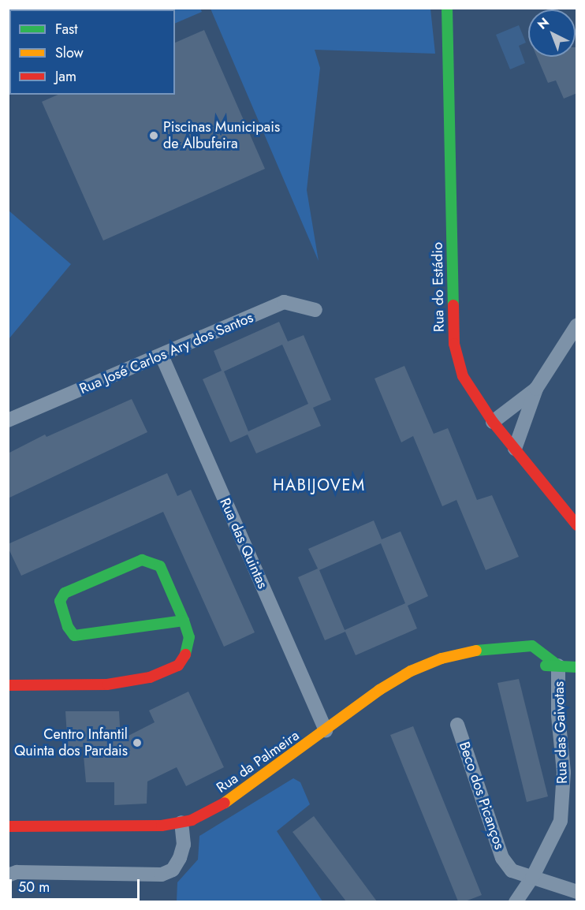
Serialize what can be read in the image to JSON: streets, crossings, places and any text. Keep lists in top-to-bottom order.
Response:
{
  "streets": {
    "street": [
      "Rua do Estádio",
      "Rua José Carlos Ary dos Santos",
      "Rua das Quintas",
      "Rua das Gaivotas",
      "Rua da Palmeira",
      "Beco dos Picanços"
    ]
  },
  "crossings": [
    ["Rua José Carlos Ary dos Santos", "Rua das Quintas"],
    ["Rua das Quintas", "Rua da Palmeira"],
    ["Rua das Gaivotas", "Rua da Palmeira"],
    ["Rua das Gaivotas", "Beco dos Picanços"]
  ],
  "districts": ["HABIJOVEM"],
  "places": ["Piscinas Municipais de Albufeira", "Centro Infantil Quinta dos Pardais"],
  "legend": ["Fast", "Slow", "Jam"],
  "scale_bar": "50 m",
  "north": "top left"
}
